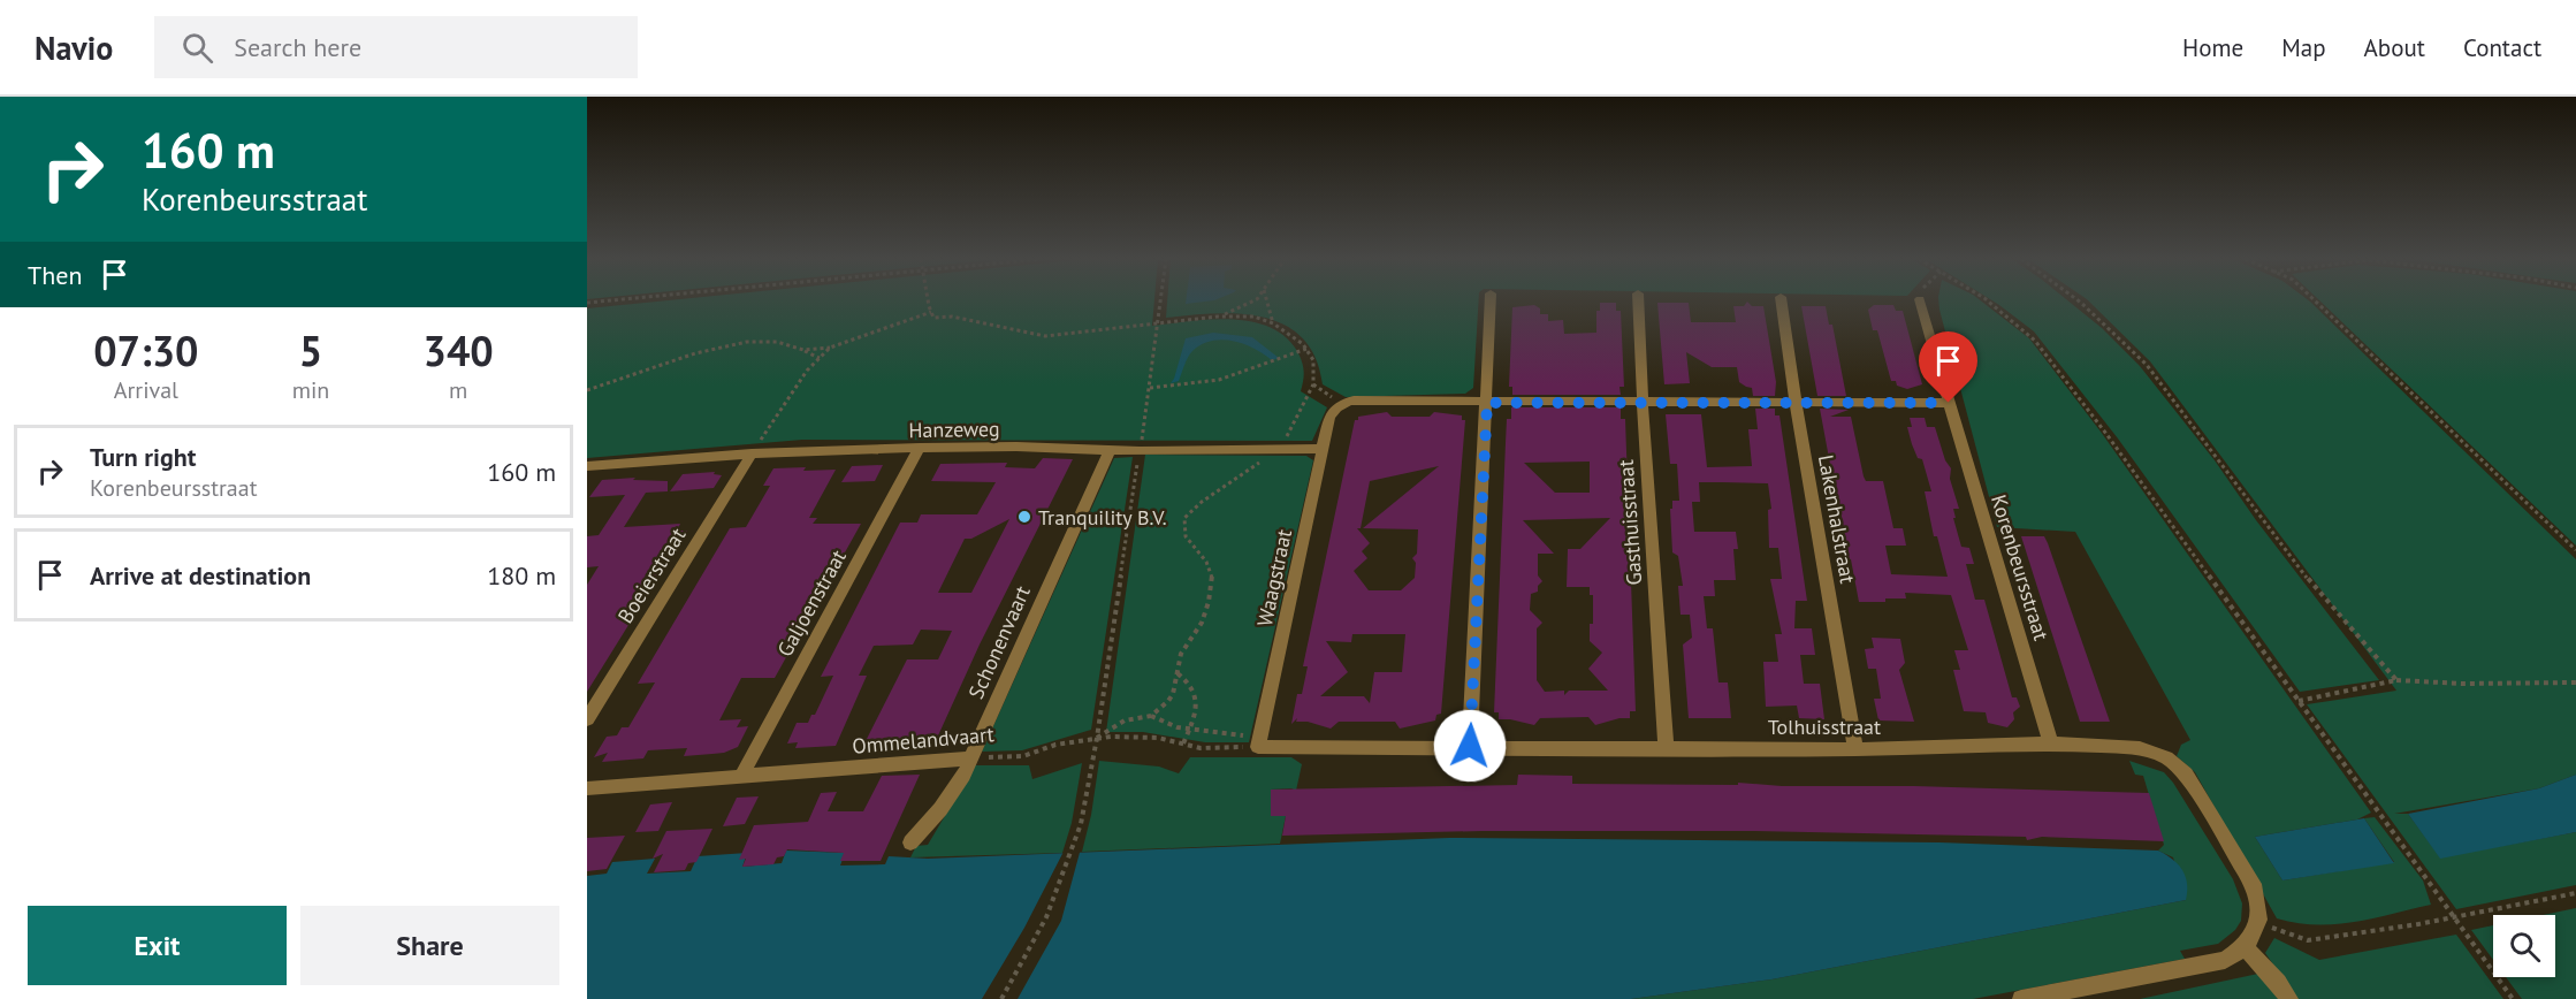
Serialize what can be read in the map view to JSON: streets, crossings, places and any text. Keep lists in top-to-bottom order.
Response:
{
  "streets": {
    "street": [
      "Hanzeweg",
      "Lakenhalstraat",
      "Gasthuisstraat",
      "Korenbeursstraat",
      "Boeierstraat",
      "Waagstraat",
      "Galjoenstraat",
      "Schonenvaart",
      "Tolhuisstraat",
      "Ommelandvaart"
    ]
  },
  "crossings": [
    ["Hanzeweg", "Boeierstraat"],
    ["Hanzeweg", "Waagstraat"],
    ["Hanzeweg", "Galjoenstraat"],
    ["Hanzeweg", "Schonenvaart"],
    ["Lakenhalstraat", "Tolhuisstraat"],
    ["Gasthuisstraat", "Tolhuisstraat"],
    ["Korenbeursstraat", "Tolhuisstraat"],
    ["Waagstraat", "Tolhuisstraat"],
    ["Waagstraat", "Ommelandvaart"],
    ["Galjoenstraat", "Ommelandvaart"],
    ["Schonenvaart", "Ommelandvaart"],
    ["Tolhuisstraat", "Ommelandvaart"]
  ],
  "places": ["Tranquility B.V."],
  "page": {
    "header": "Navio",
    "search": "Search here",
    "nav": [
      "Home",
      "Map",
      "About",
      "Contact"
    ],
    "turn": ["160 m", "Korenbeursstraat"],
    "then": "Then",
    "eta": [
      "07:30",
      "Arrival",
      "5",
      "min",
      "340",
      "m"
    ],
    "list": [
      {
        "name": "Turn right",
        "note": "Korenbeursstraat",
        "value": "160 m"
      },
      {
        "name": "Arrive at destination",
        "value": "180 m"
      }
    ],
    "buttons": ["Exit", "Share"]
  }
}
